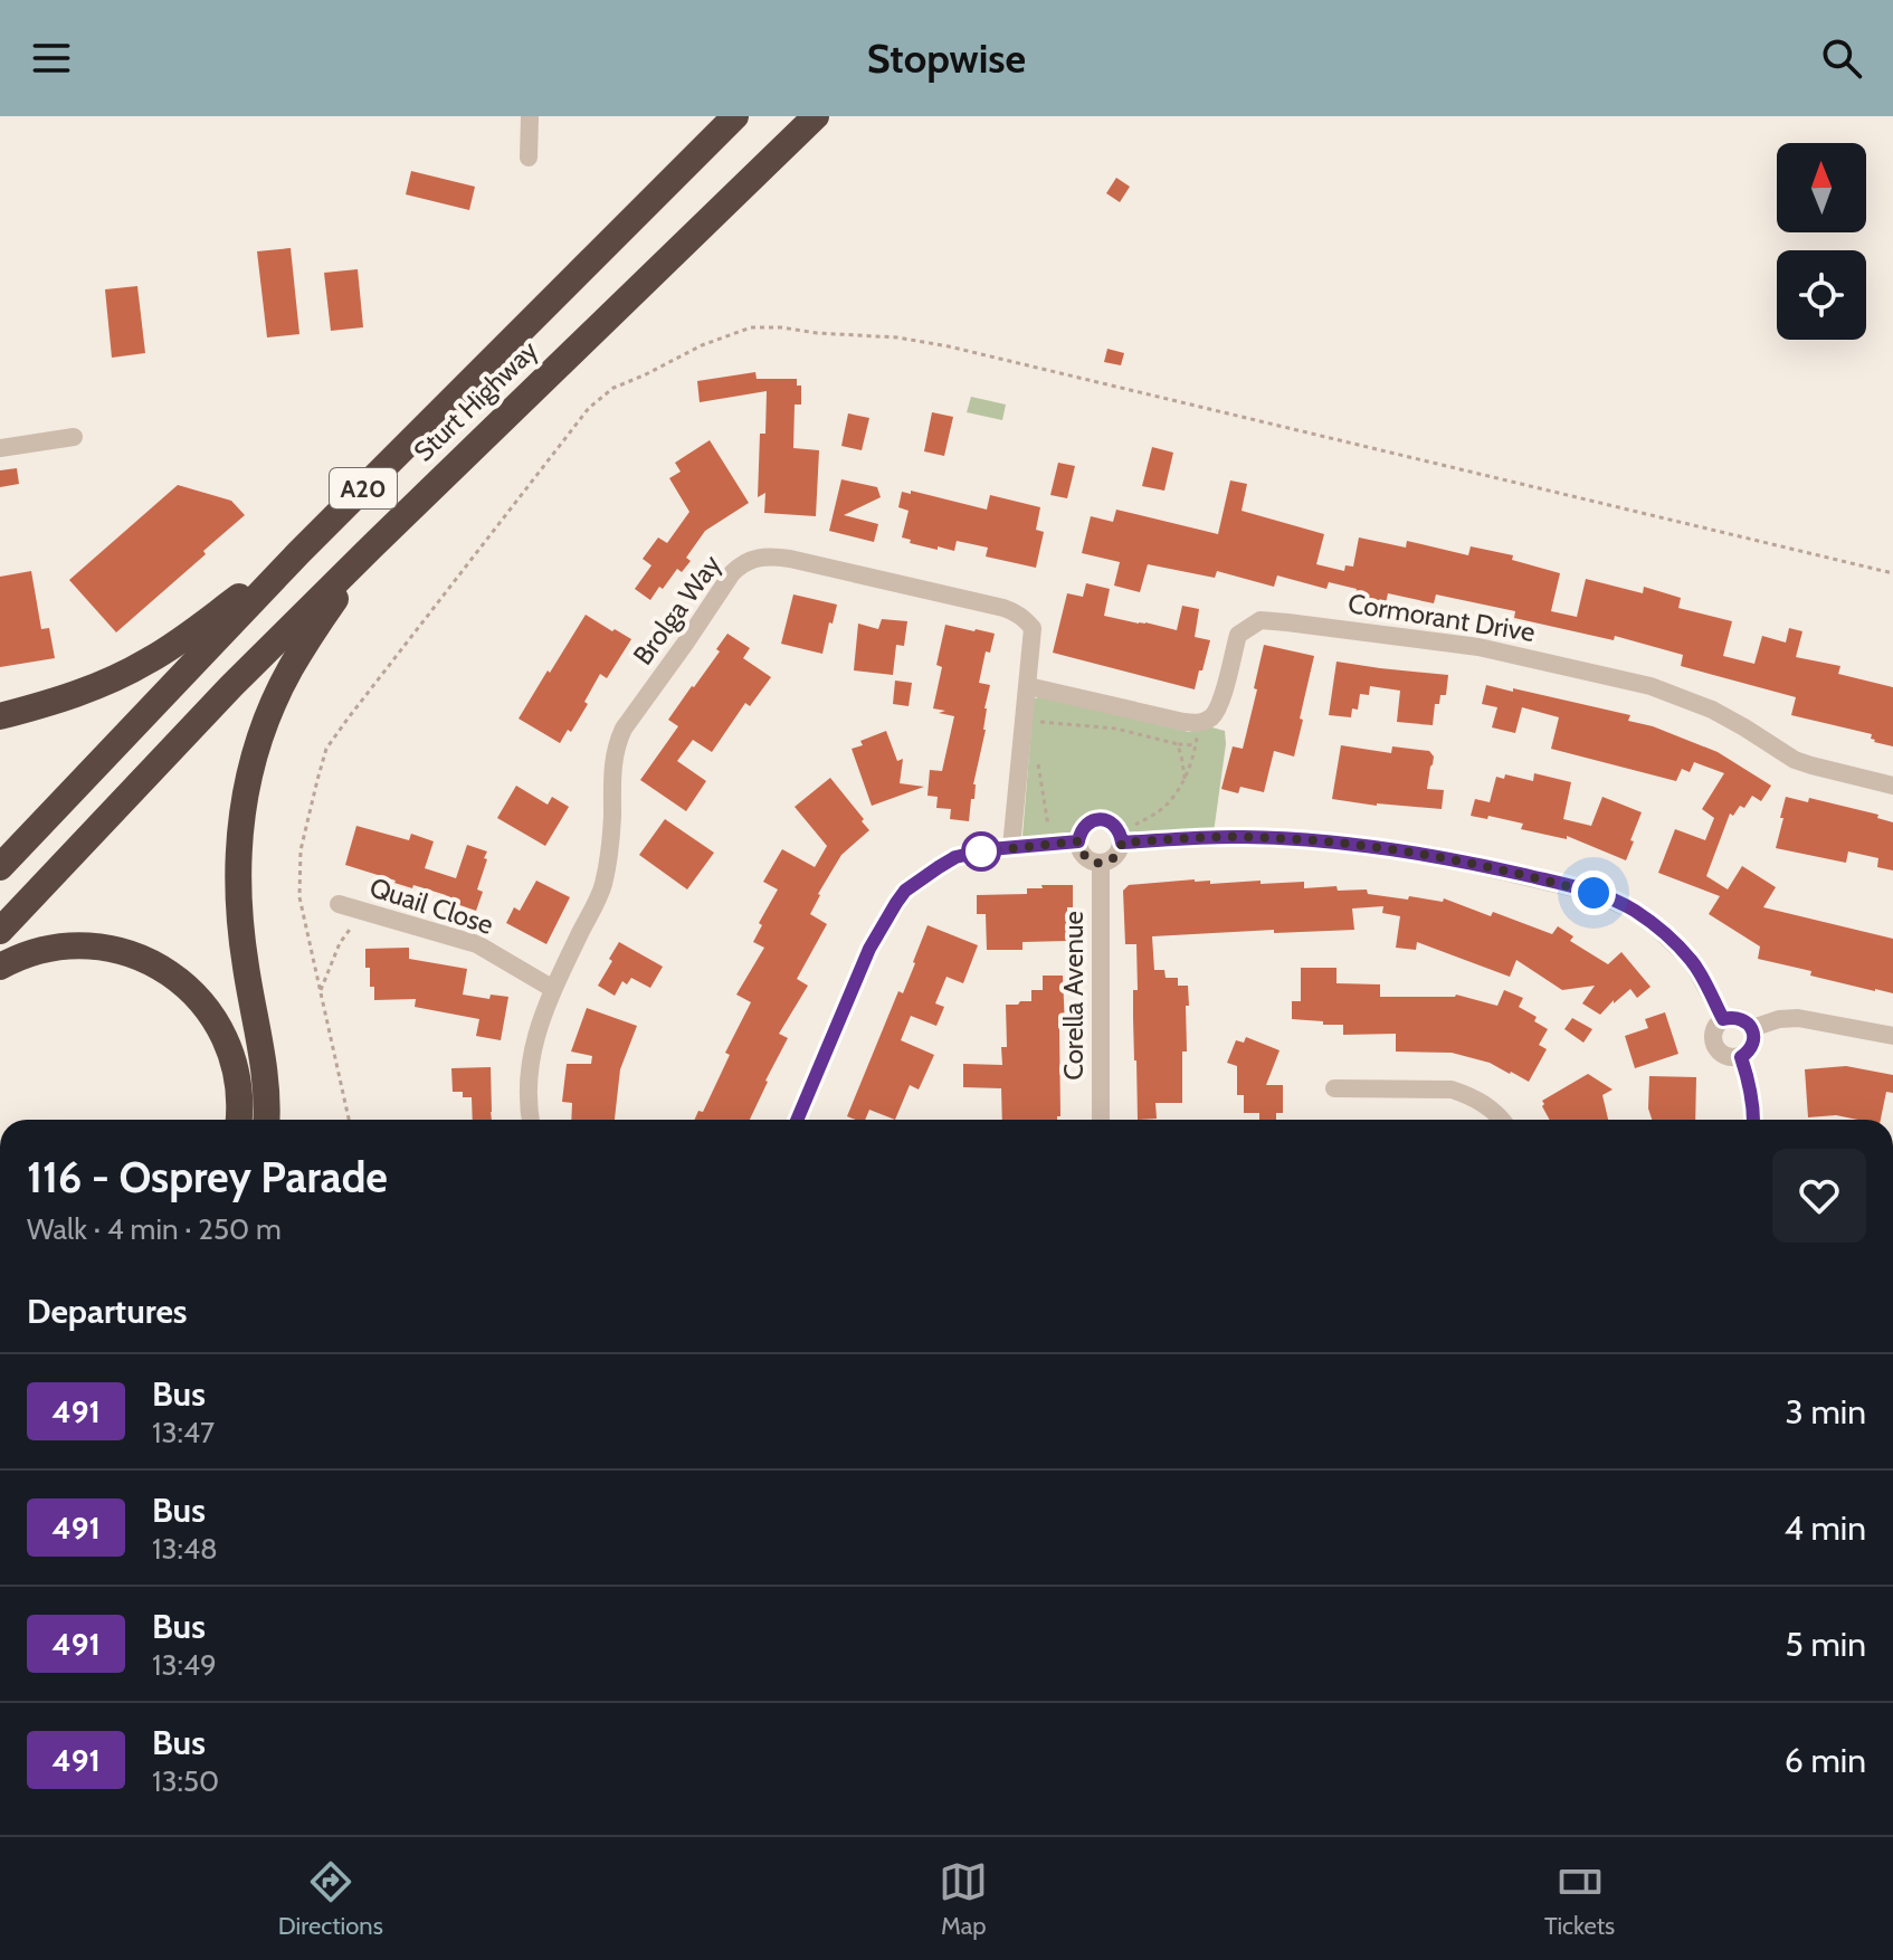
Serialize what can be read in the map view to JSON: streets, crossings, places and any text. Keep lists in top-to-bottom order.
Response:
{
  "streets": {
    "highway": ["Sturt Highway", "A20"],
    "street": [
      "Brolga Way",
      "Cormorant Drive",
      "Quail Close",
      "Corella Avenue"
    ]
  },
  "crossings": [
    ["Brolga Way", "Cormorant Drive"],
    ["Brolga Way", "Quail Close"]
  ],
  "lines": ["bus line 491"],
  "north": "top",
  "page": {
    "header": "Stopwise",
    "heading": [
      ["116 - Osprey Parade", "Walk · 4 min · 250 m"],
      "Departures"
    ],
    "list": [
      {
        "mark": "491",
        "name": "Bus",
        "note": "13:47",
        "value": "3 min"
      },
      {
        "mark": "491",
        "name": "Bus",
        "note": "13:48",
        "value": "4 min"
      },
      {
        "mark": "491",
        "name": "Bus",
        "note": "13:49",
        "value": "5 min"
      },
      {
        "mark": "491",
        "name": "Bus",
        "note": "13:50",
        "value": "6 min"
      }
    ],
    "tabs": ["Directions", "Map", "Tickets"]
  }
}
